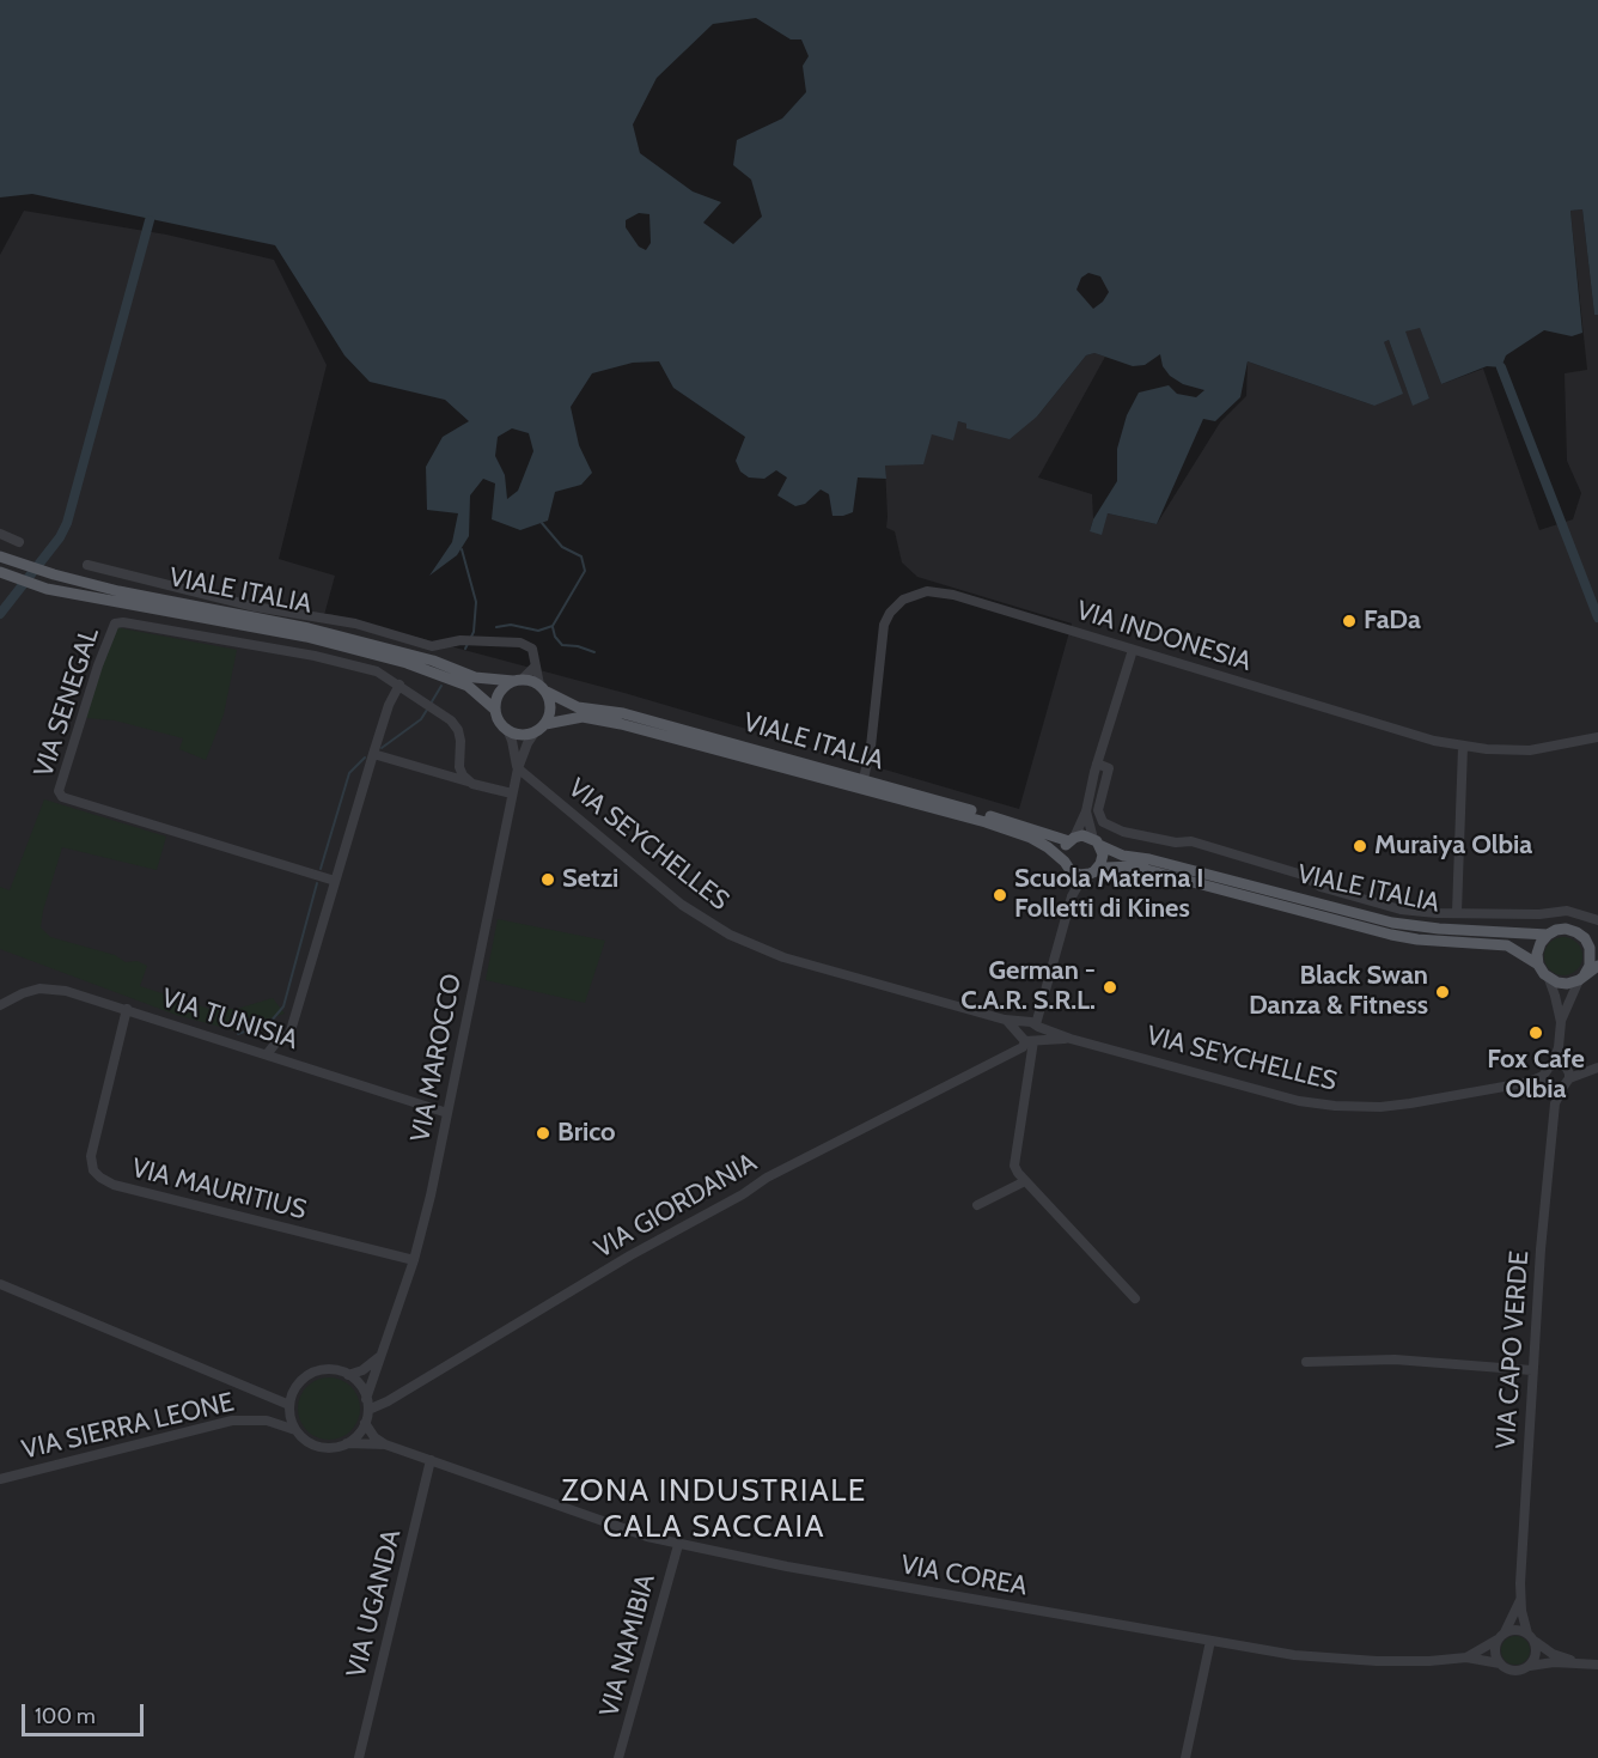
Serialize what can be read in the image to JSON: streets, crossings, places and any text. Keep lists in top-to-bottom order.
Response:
{
  "streets": {
    "main road": ["VIALE ITALIA"],
    "street": [
      "VIA INDONESIA",
      "VIA SENEGAL",
      "VIA SEYCHELLES",
      "VIA TUNISIA",
      "VIA MAROCCO",
      "VIA MAURITIUS",
      "VIA GIORDANIA",
      "VIA CAPO VERDE",
      "VIA SIERRA LEONE",
      "VIA COREA",
      "VIA UGANDA",
      "VIA NAMIBIA"
    ]
  },
  "crossings": [
    ["VIALE ITALIA", "VIA INDONESIA"],
    ["VIALE ITALIA", "VIA MAROCCO"],
    ["VIA SEYCHELLES", "VIA MAROCCO"],
    ["VIA SEYCHELLES", "VIA GIORDANIA"],
    ["VIA SEYCHELLES", "VIA CAPO VERDE"],
    ["VIA TUNISIA", "VIA MAROCCO"],
    ["VIA TUNISIA", "VIA MAURITIUS"],
    ["VIA MAROCCO", "VIA MAURITIUS"],
    ["VIA MAROCCO", "VIA GIORDANIA"],
    ["VIA MAROCCO", "VIA SIERRA LEONE"],
    ["VIA GIORDANIA", "VIA SIERRA LEONE"],
    ["VIA COREA", "VIA UGANDA"],
    ["VIA COREA", "VIA NAMIBIA"]
  ],
  "districts": ["ZONA INDUSTRIALE CALA SACCAIA"],
  "places": [
    "FaDa",
    "Muraiya Olbia",
    "Setzi",
    "Scuola Materna I Folletti di Kines",
    "German - C.A.R. S.R.L.",
    "Black Swan Danza & Fitness",
    "Fox Cafe Olbia",
    "Brico"
  ],
  "scale_bar": "100 m"
}
